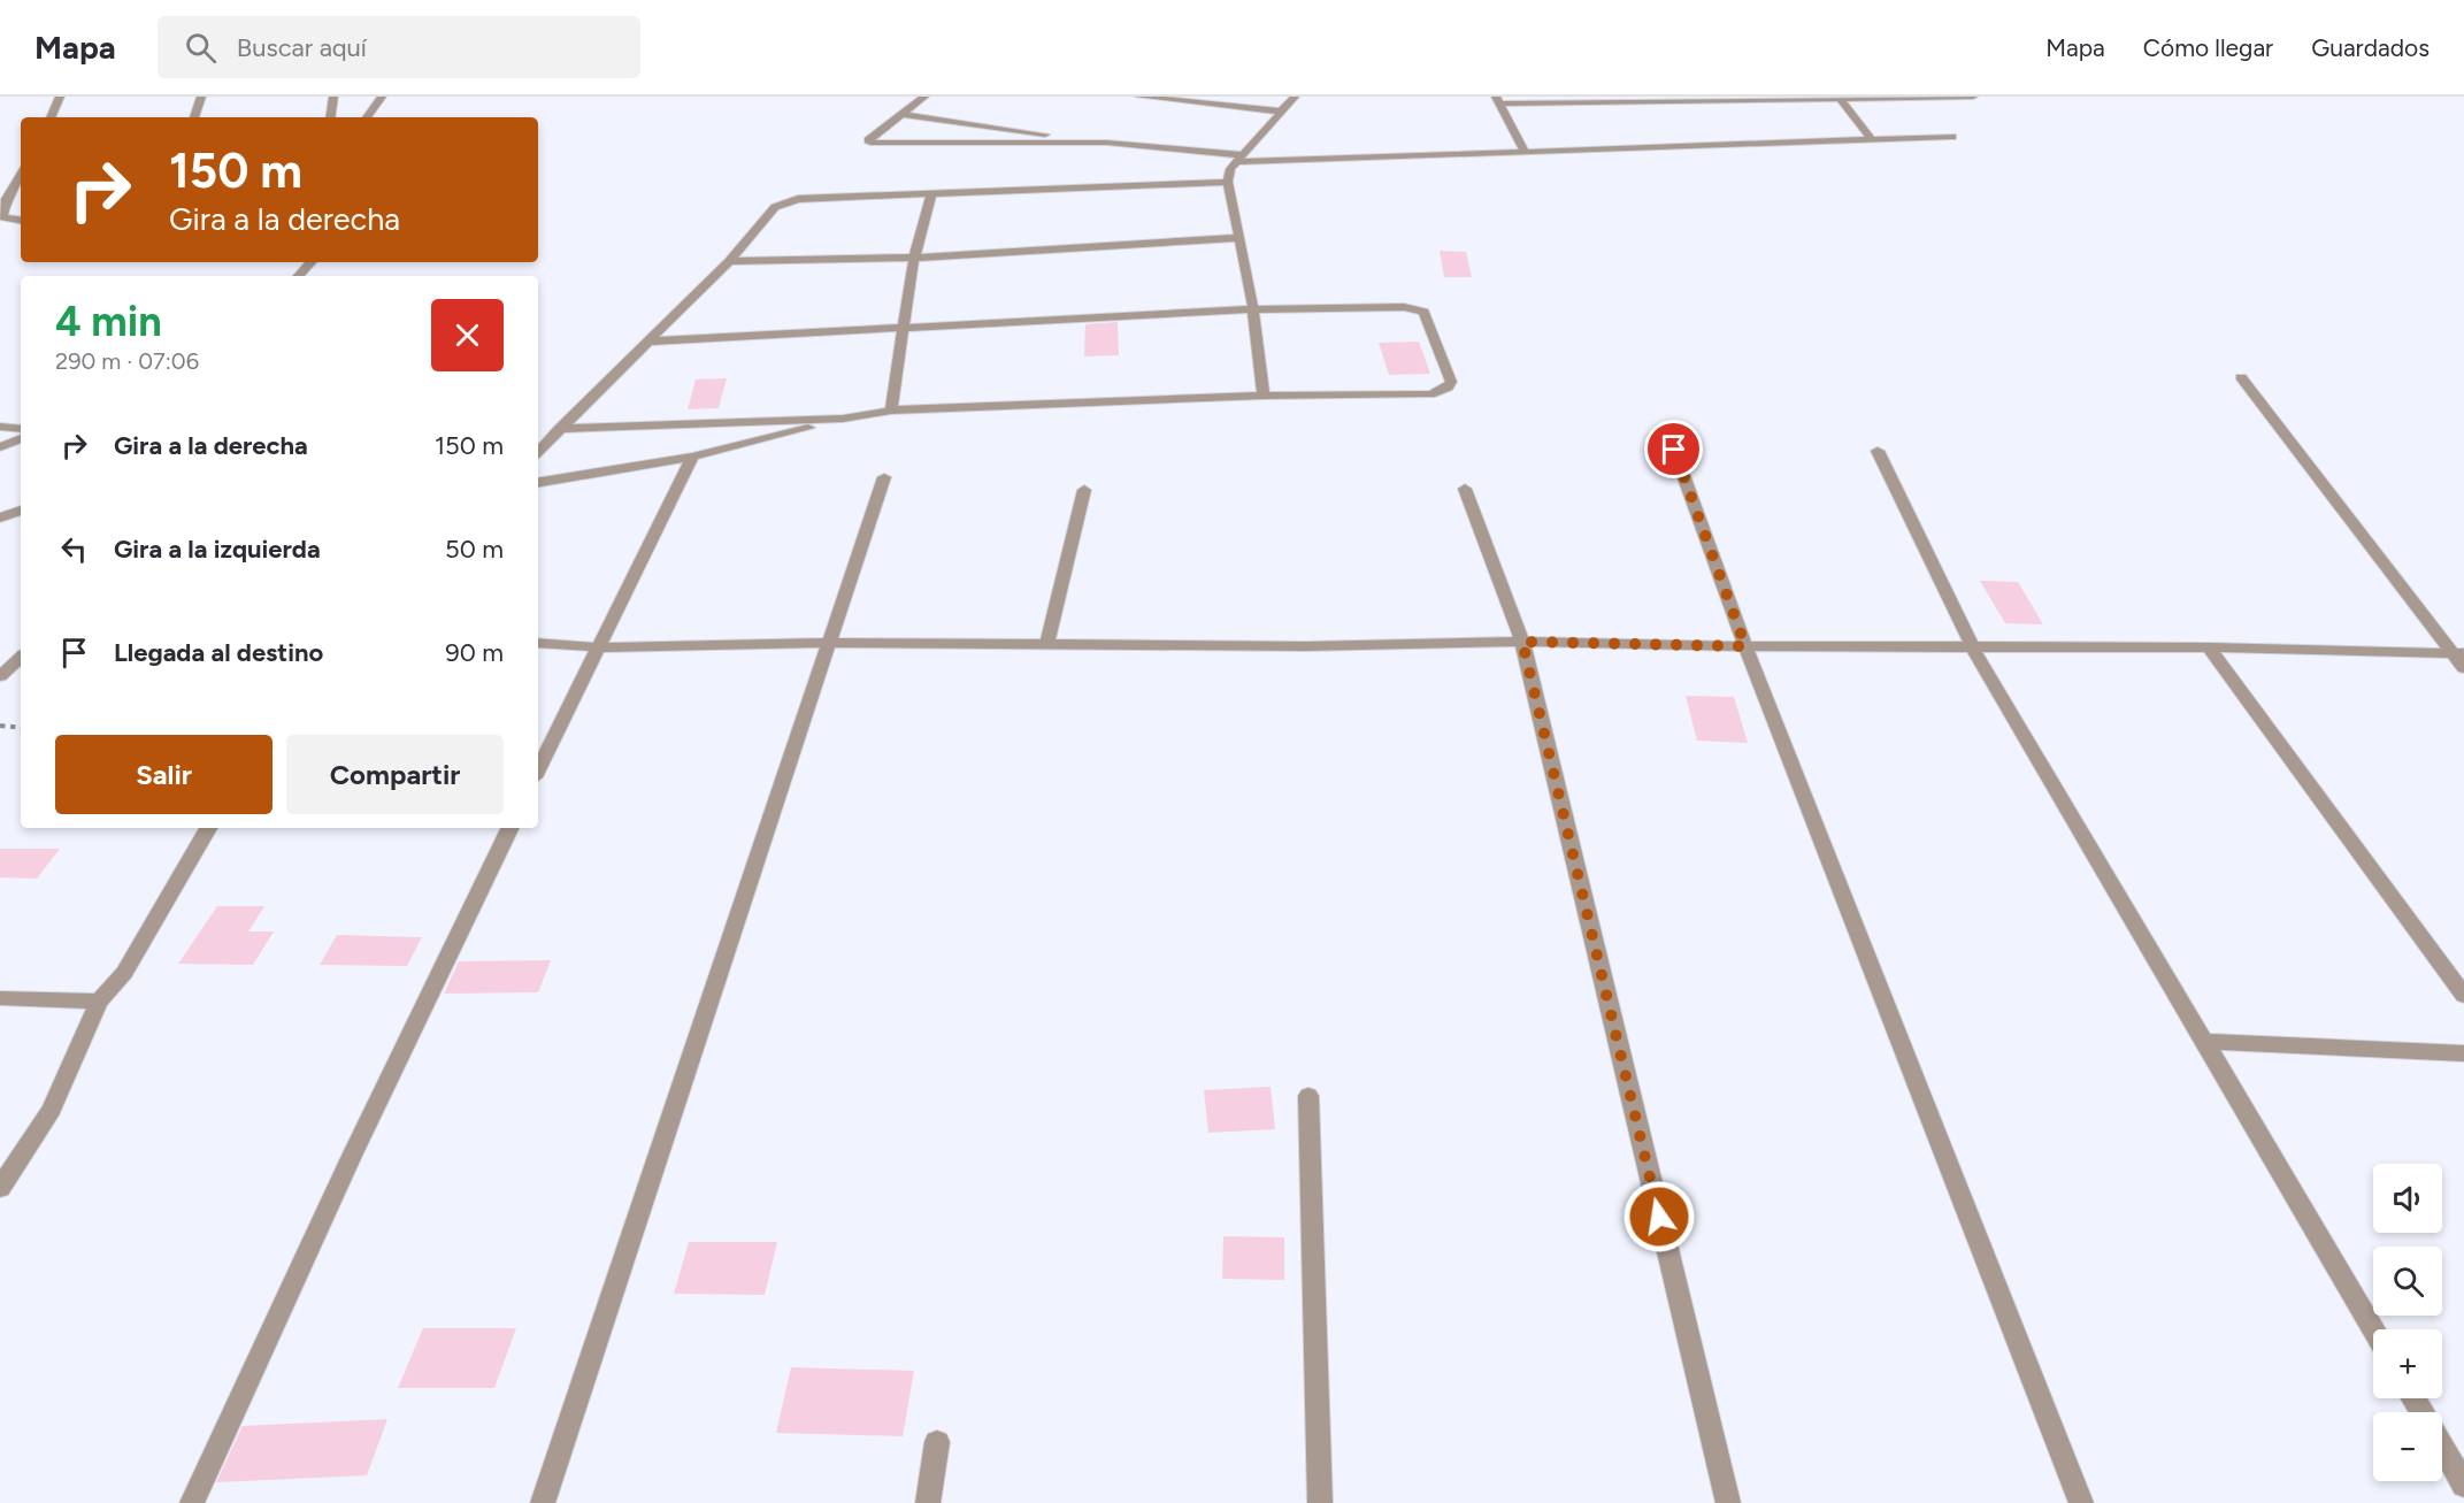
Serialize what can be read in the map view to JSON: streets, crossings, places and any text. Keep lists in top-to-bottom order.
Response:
{
  "page": {
    "header": "Mapa",
    "search": "Buscar aquí",
    "nav": ["Mapa", "Cómo llegar", "Guardados"],
    "turn": ["150 m", "Gira a la derecha"],
    "heading": ["4 min", "290 m · 07:06"],
    "list": [
      {
        "name": "Gira a la derecha",
        "value": "150 m"
      },
      {
        "name": "Gira a la izquierda",
        "value": "50 m"
      },
      {
        "name": "Llegada al destino",
        "value": "90 m"
      }
    ],
    "buttons": ["Salir", "Compartir"],
    "map_buttons": ["+", "−"]
  }
}
